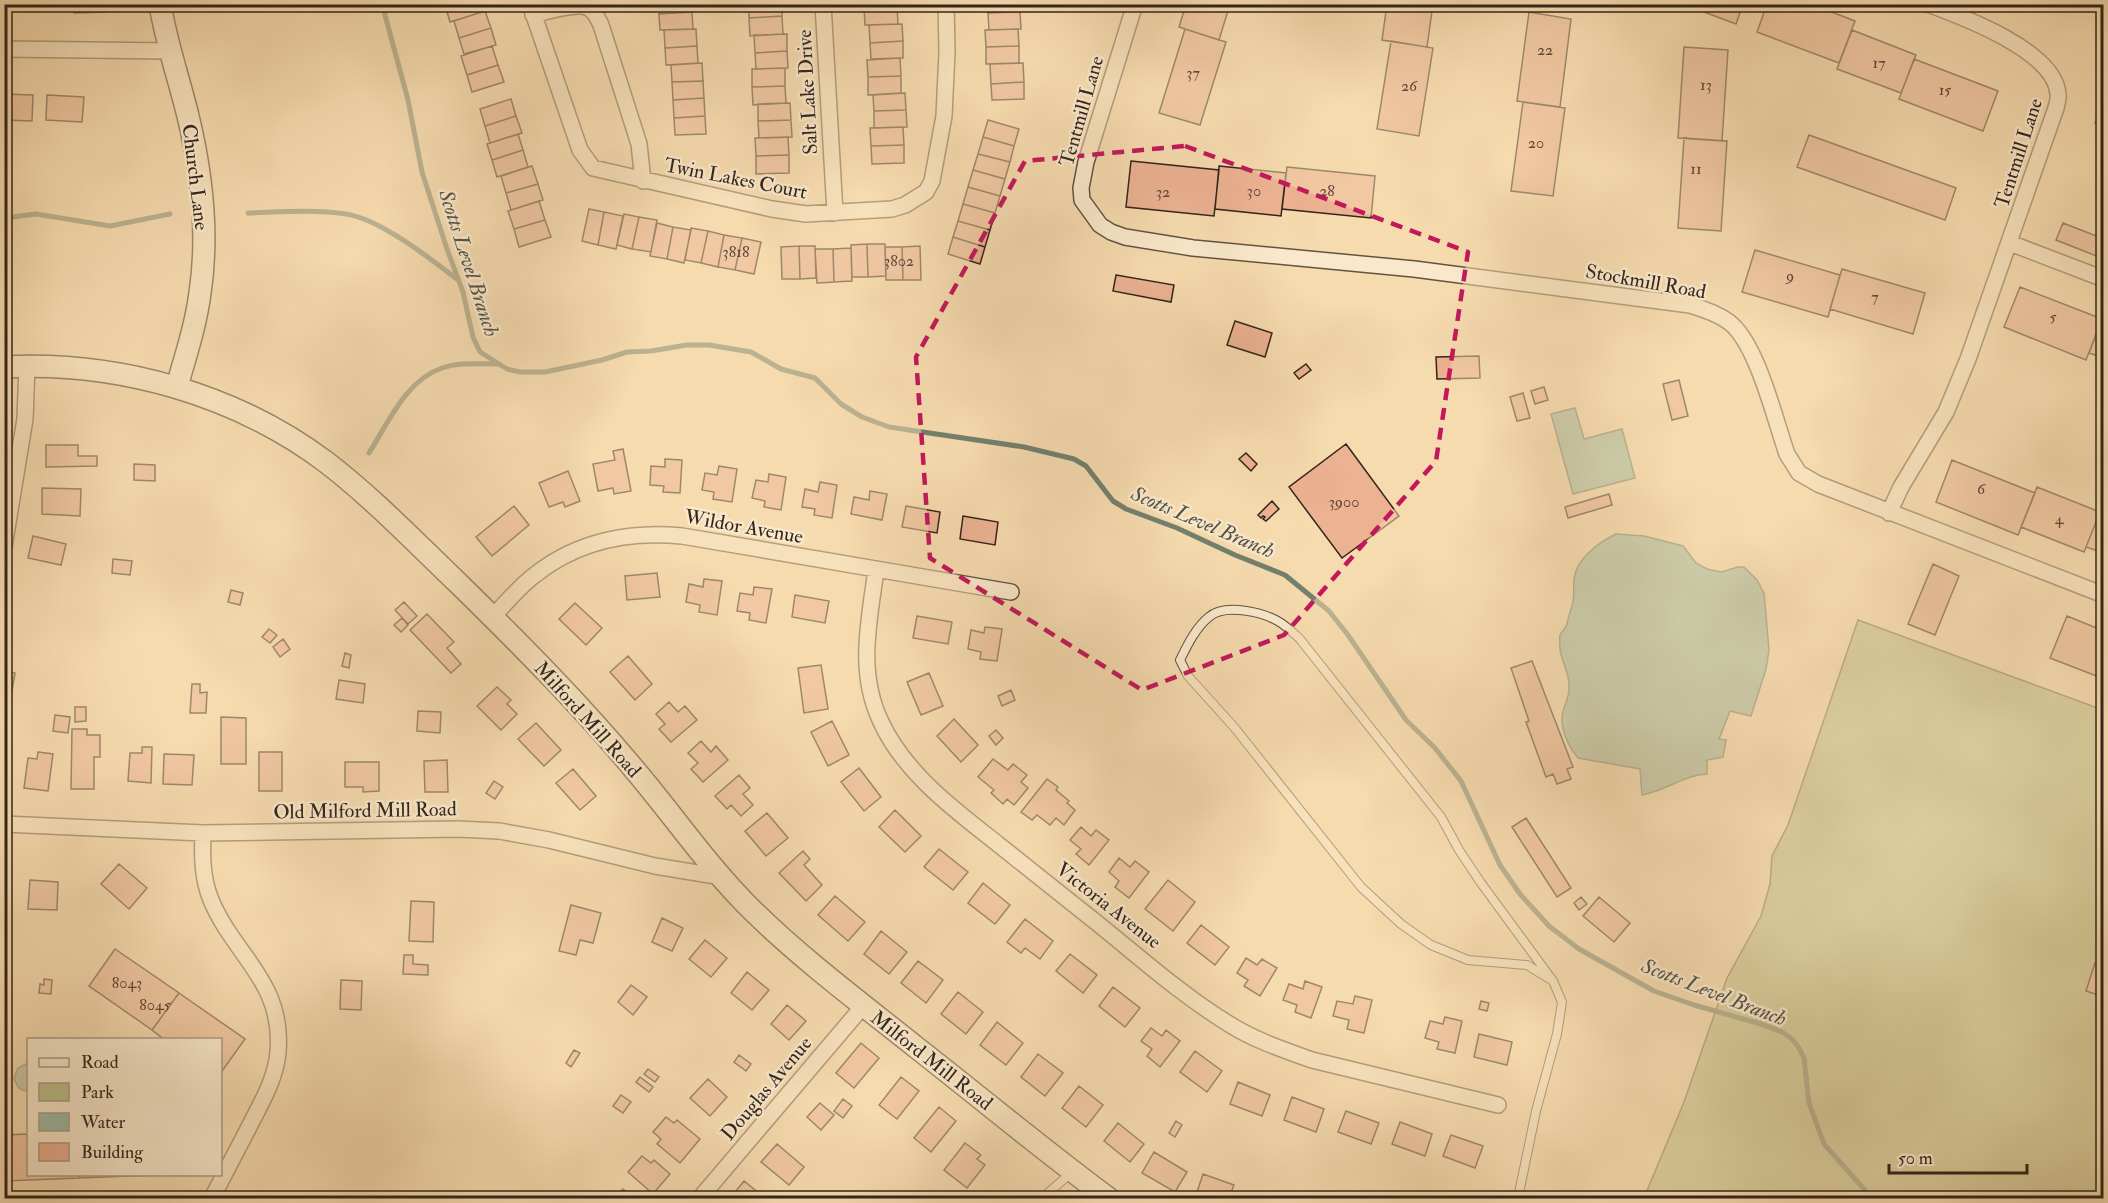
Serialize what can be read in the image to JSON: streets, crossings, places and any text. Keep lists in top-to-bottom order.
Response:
{
  "streets": {
    "main road": ["Church Lane", "Milford Mill Road"],
    "street": [
      "Salt Lake Drive",
      "Tentmill Lane",
      "Twin Lakes Court",
      "Stockmill Road",
      "Wildor Avenue",
      "Old Milford Mill Road",
      "Victoria Avenue",
      "Douglas Avenue"
    ]
  },
  "crossings": [
    ["Salt Lake Drive", "Twin Lakes Court"],
    ["Tentmill Lane", "Stockmill Road"],
    ["Church Lane", "Milford Mill Road"],
    ["Wildor Avenue", "Milford Mill Road"],
    ["Wildor Avenue", "Victoria Avenue"],
    ["Milford Mill Road", "Old Milford Mill Road"],
    ["Milford Mill Road", "Douglas Avenue"]
  ],
  "water": ["Scotts Level Branch"],
  "house_numbers": [
    "22",
    "17",
    "37",
    "13",
    "26",
    "15",
    "20",
    "11",
    "30",
    "28",
    "32",
    "3818",
    "3802",
    "9",
    "7",
    "5",
    "6",
    "3900",
    "4",
    "8043",
    "8045"
  ],
  "legend": [
    "Road",
    "Park",
    "Water",
    "Building"
  ],
  "scale_bar": "50 m"
}
